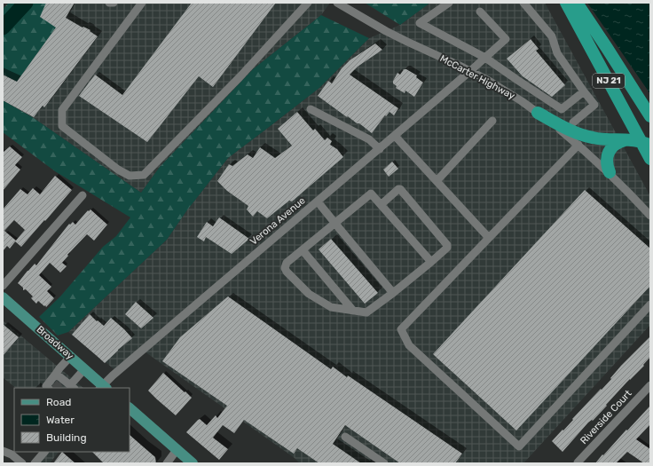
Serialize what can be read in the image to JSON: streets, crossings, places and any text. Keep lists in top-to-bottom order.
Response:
{
  "streets": {
    "highway": ["NJ 21"],
    "main road": ["Broadway"],
    "street": ["McCarter Highway", "Verona Avenue", "Riverside Court"]
  },
  "crossings": [
    ["McCarter Highway", "Verona Avenue"],
    ["Verona Avenue", "Broadway"]
  ],
  "legend": ["Road", "Water", "Building"]
}
